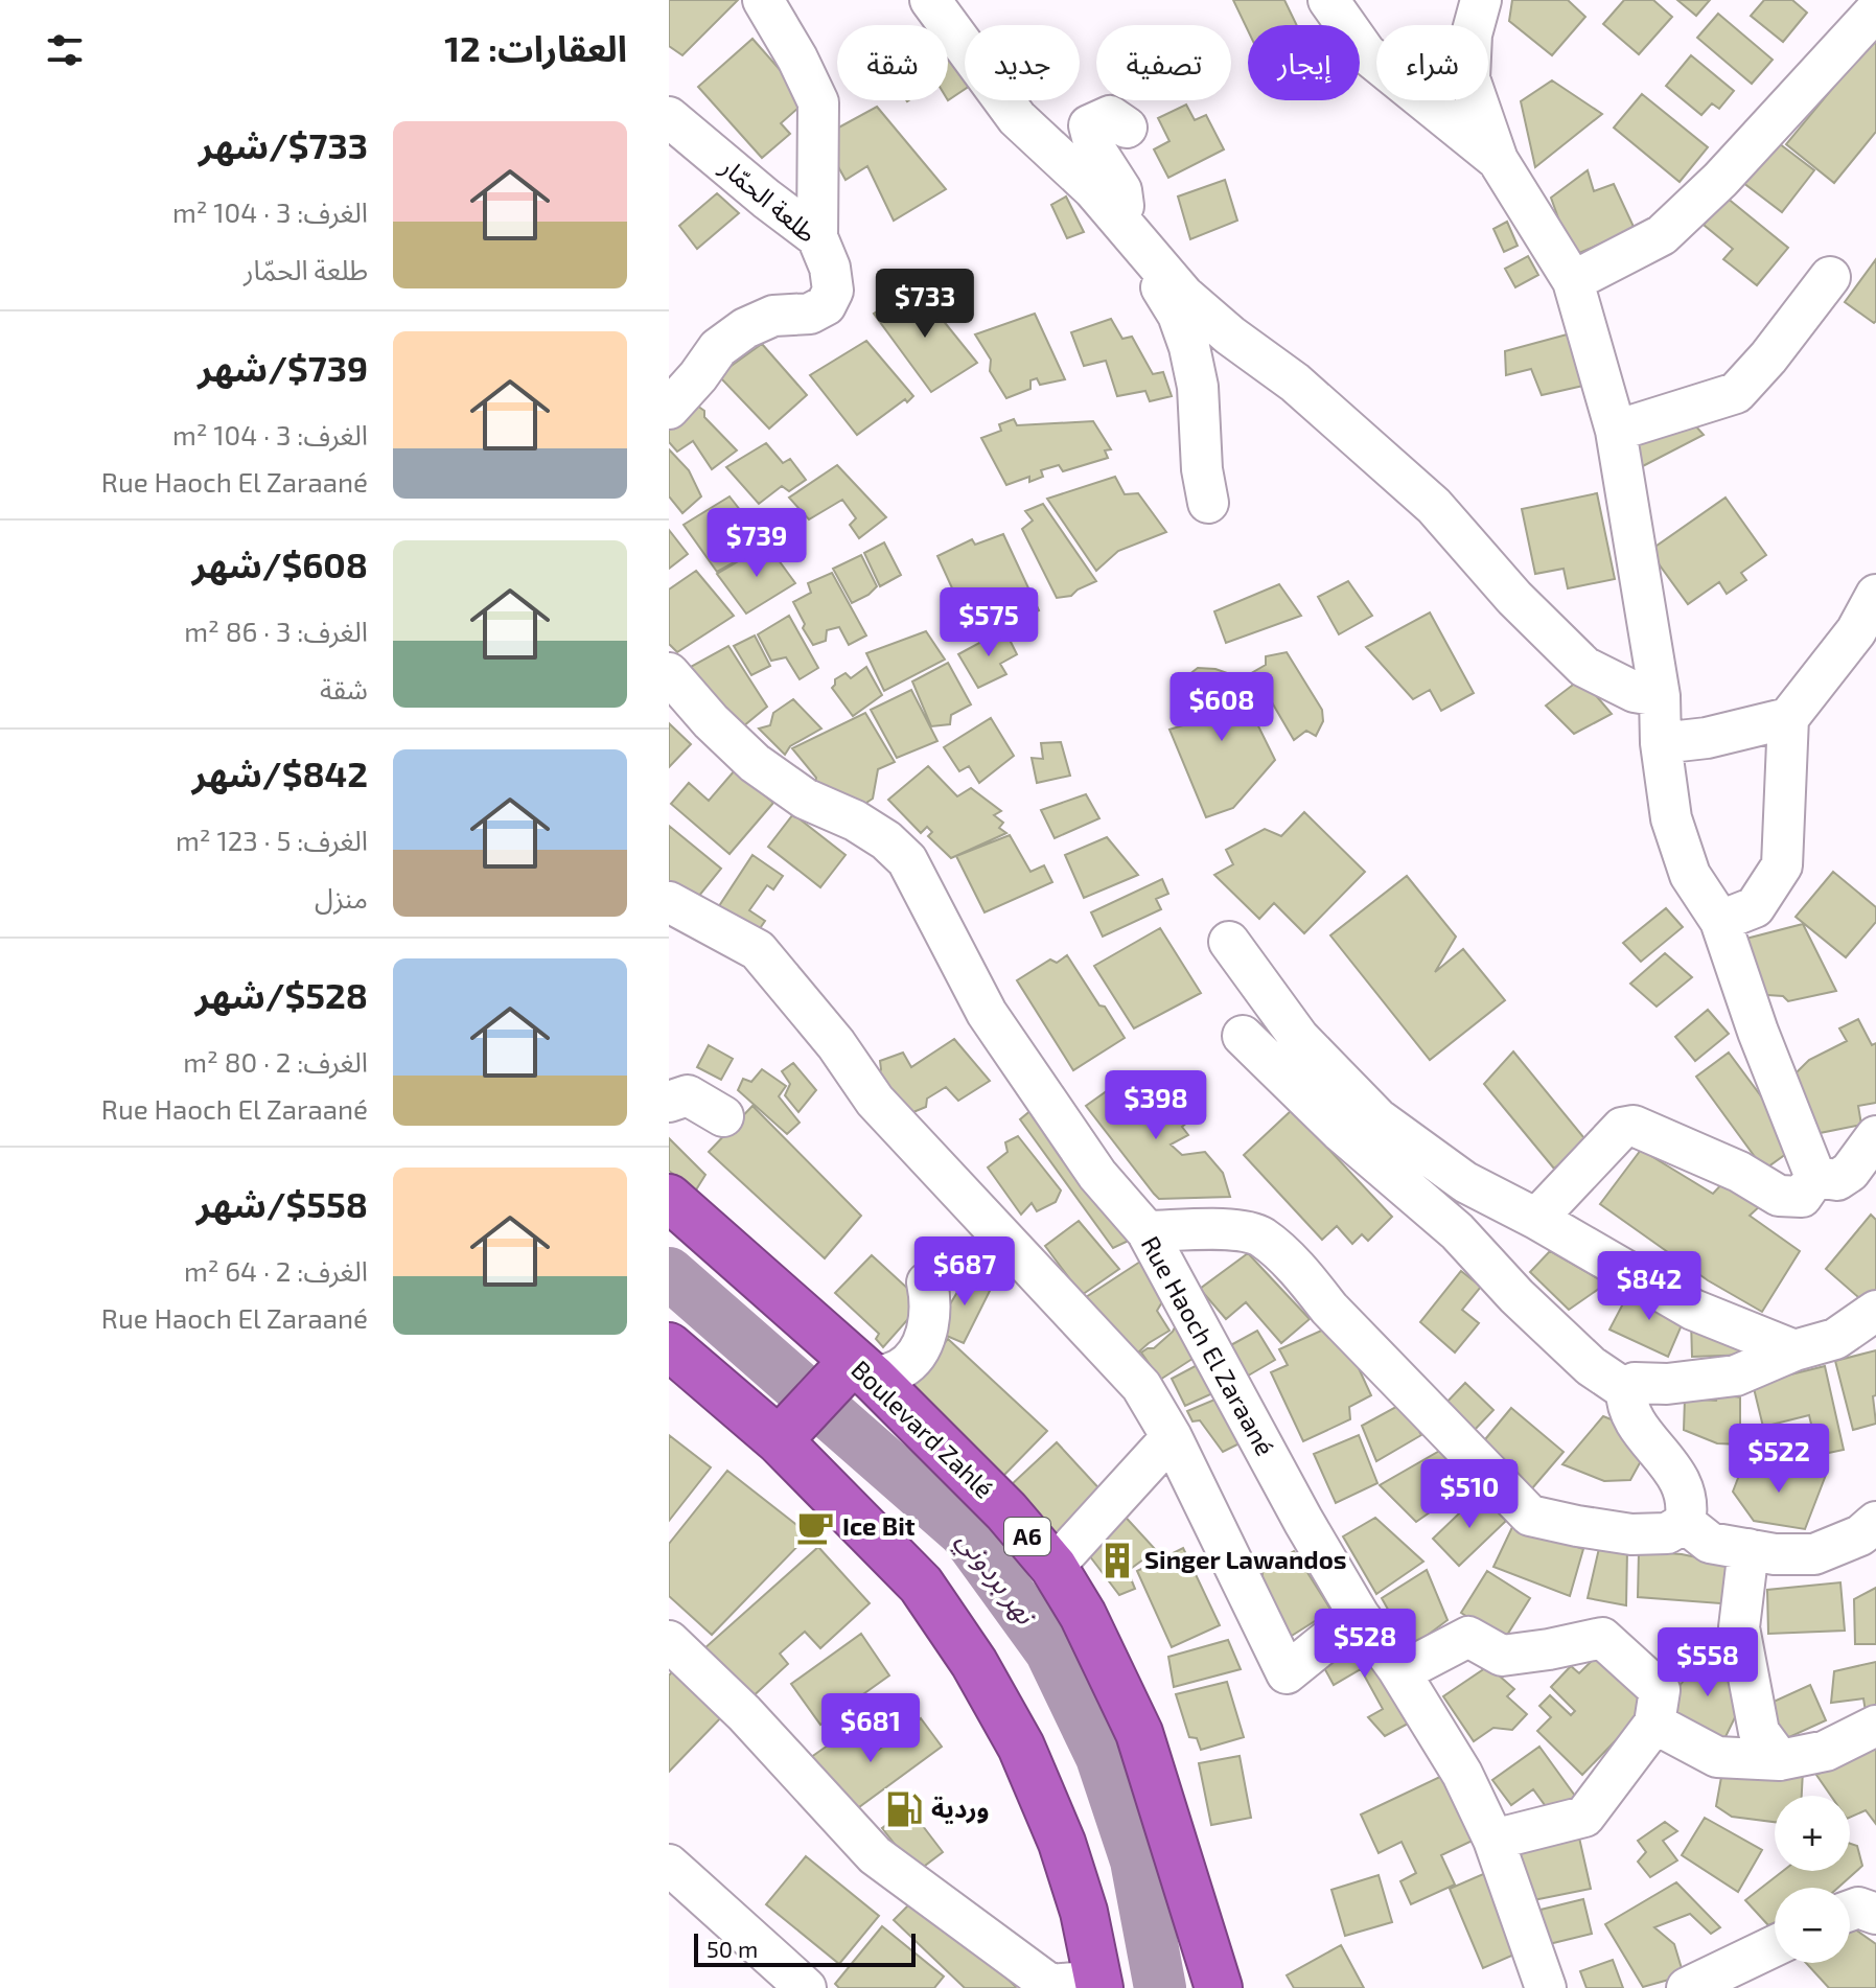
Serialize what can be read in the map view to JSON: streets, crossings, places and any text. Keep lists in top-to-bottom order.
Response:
{
  "streets": {
    "highway": ["Boulevard Zahlé", "A6"],
    "street": ["طلعة الحمّار", "Rue Haoch El Zaraané"]
  },
  "water": ["نهر بردوني"],
  "places": {
    "cafe": ["Ice Bit"],
    "building": ["Singer Lawandos"],
    "fuel station": ["وردية"]
  },
  "scale_bar": "50 m",
  "page": {
    "heading": "العقارات: 12",
    "chip": [
      "شراء",
      "إيجار",
      "تصفية",
      "جديد",
      "شقة"
    ],
    "list": [
      {
        "name": "$733/شهر",
        "note": "الغرف: 3 · 104 m² · طلعة الحمّار"
      },
      {
        "name": "$739/شهر",
        "note": "الغرف: 3 · 104 m² · Rue Haoch El Zaraané"
      },
      {
        "name": "$608/شهر",
        "note": "الغرف: 3 · 86 m² · شقة"
      },
      {
        "name": "$842/شهر",
        "note": "الغرف: 5 · 123 m² · منزل"
      },
      {
        "name": "$528/شهر",
        "note": "الغرف: 2 · 80 m² · Rue Haoch El Zaraané"
      },
      {
        "name": "$558/شهر",
        "note": "الغرف: 2 · 64 m² · Rue Haoch El Zaraané"
      }
    ],
    "price": [
      "$733",
      "$739",
      "$575",
      "$608",
      "$398",
      "$687",
      "$842",
      "$522",
      "$510",
      "$528",
      "$558",
      "$681"
    ],
    "map_buttons": ["+", "−"],
    "scale": "50 m"
  }
}
